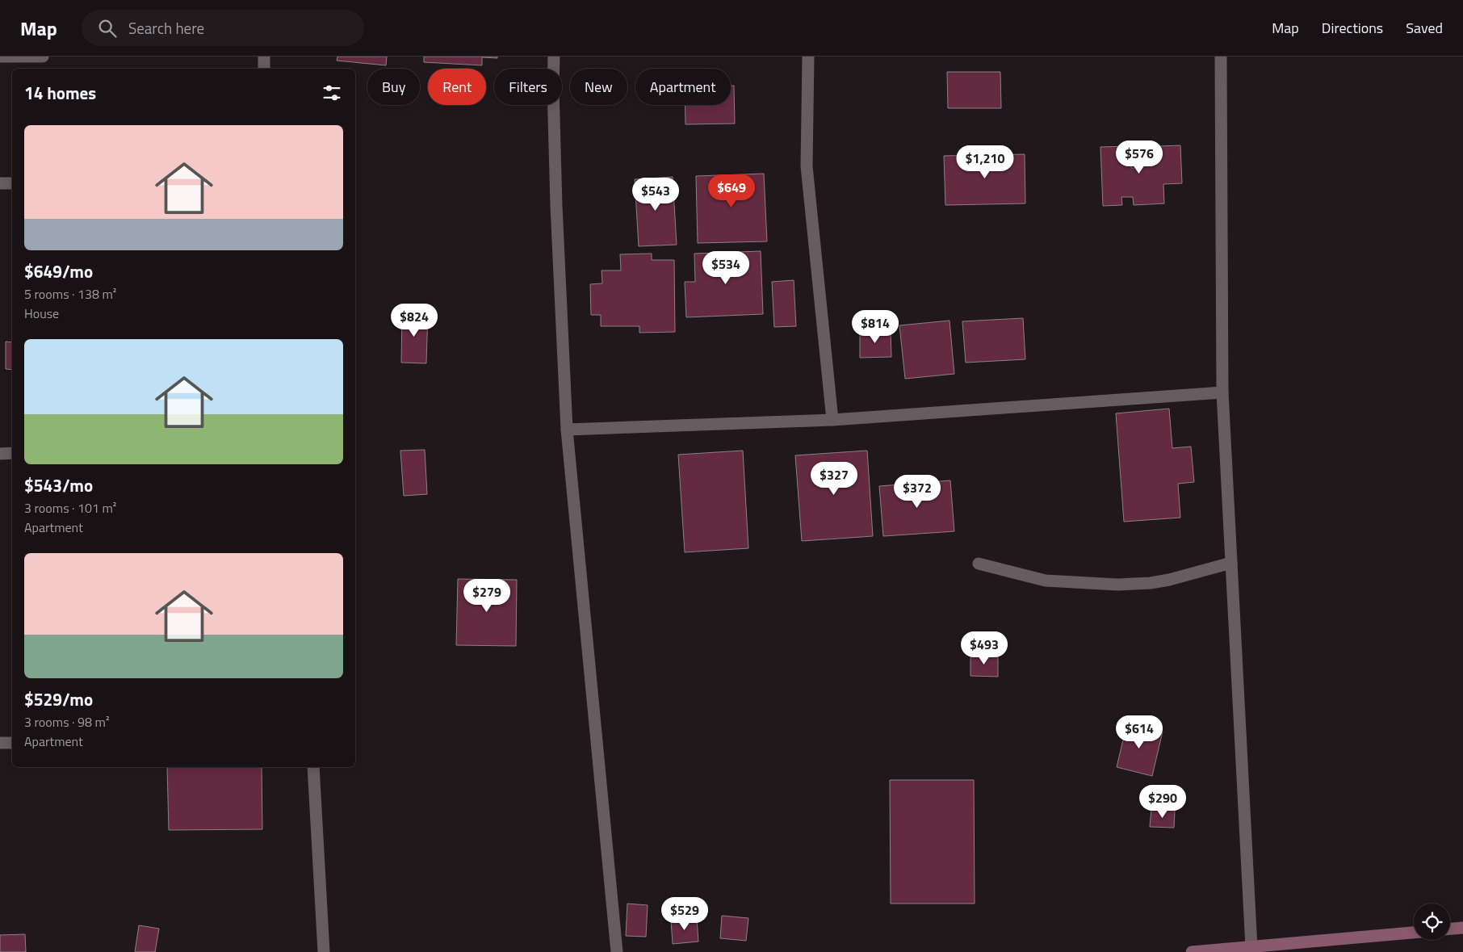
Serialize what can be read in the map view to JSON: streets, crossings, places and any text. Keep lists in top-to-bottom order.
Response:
{
  "page": {
    "header": "Map",
    "search": "Search here",
    "nav": ["Map", "Directions", "Saved"],
    "chip": [
      "Buy",
      "Rent",
      "Filters",
      "New",
      "Apartment"
    ],
    "heading": "14 homes",
    "list": [
      {
        "name": "$649/mo",
        "note": "5 rooms · 138 m² · House"
      },
      {
        "name": "$543/mo",
        "note": "3 rooms · 101 m² · Apartment"
      },
      {
        "name": "$529/mo",
        "note": "3 rooms · 98 m² · Apartment"
      }
    ],
    "price": [
      "$576",
      "$1,210",
      "$649",
      "$543",
      "$534",
      "$824",
      "$814",
      "$327",
      "$372",
      "$279",
      "$493",
      "$614",
      "$290",
      "$529"
    ]
  }
}
